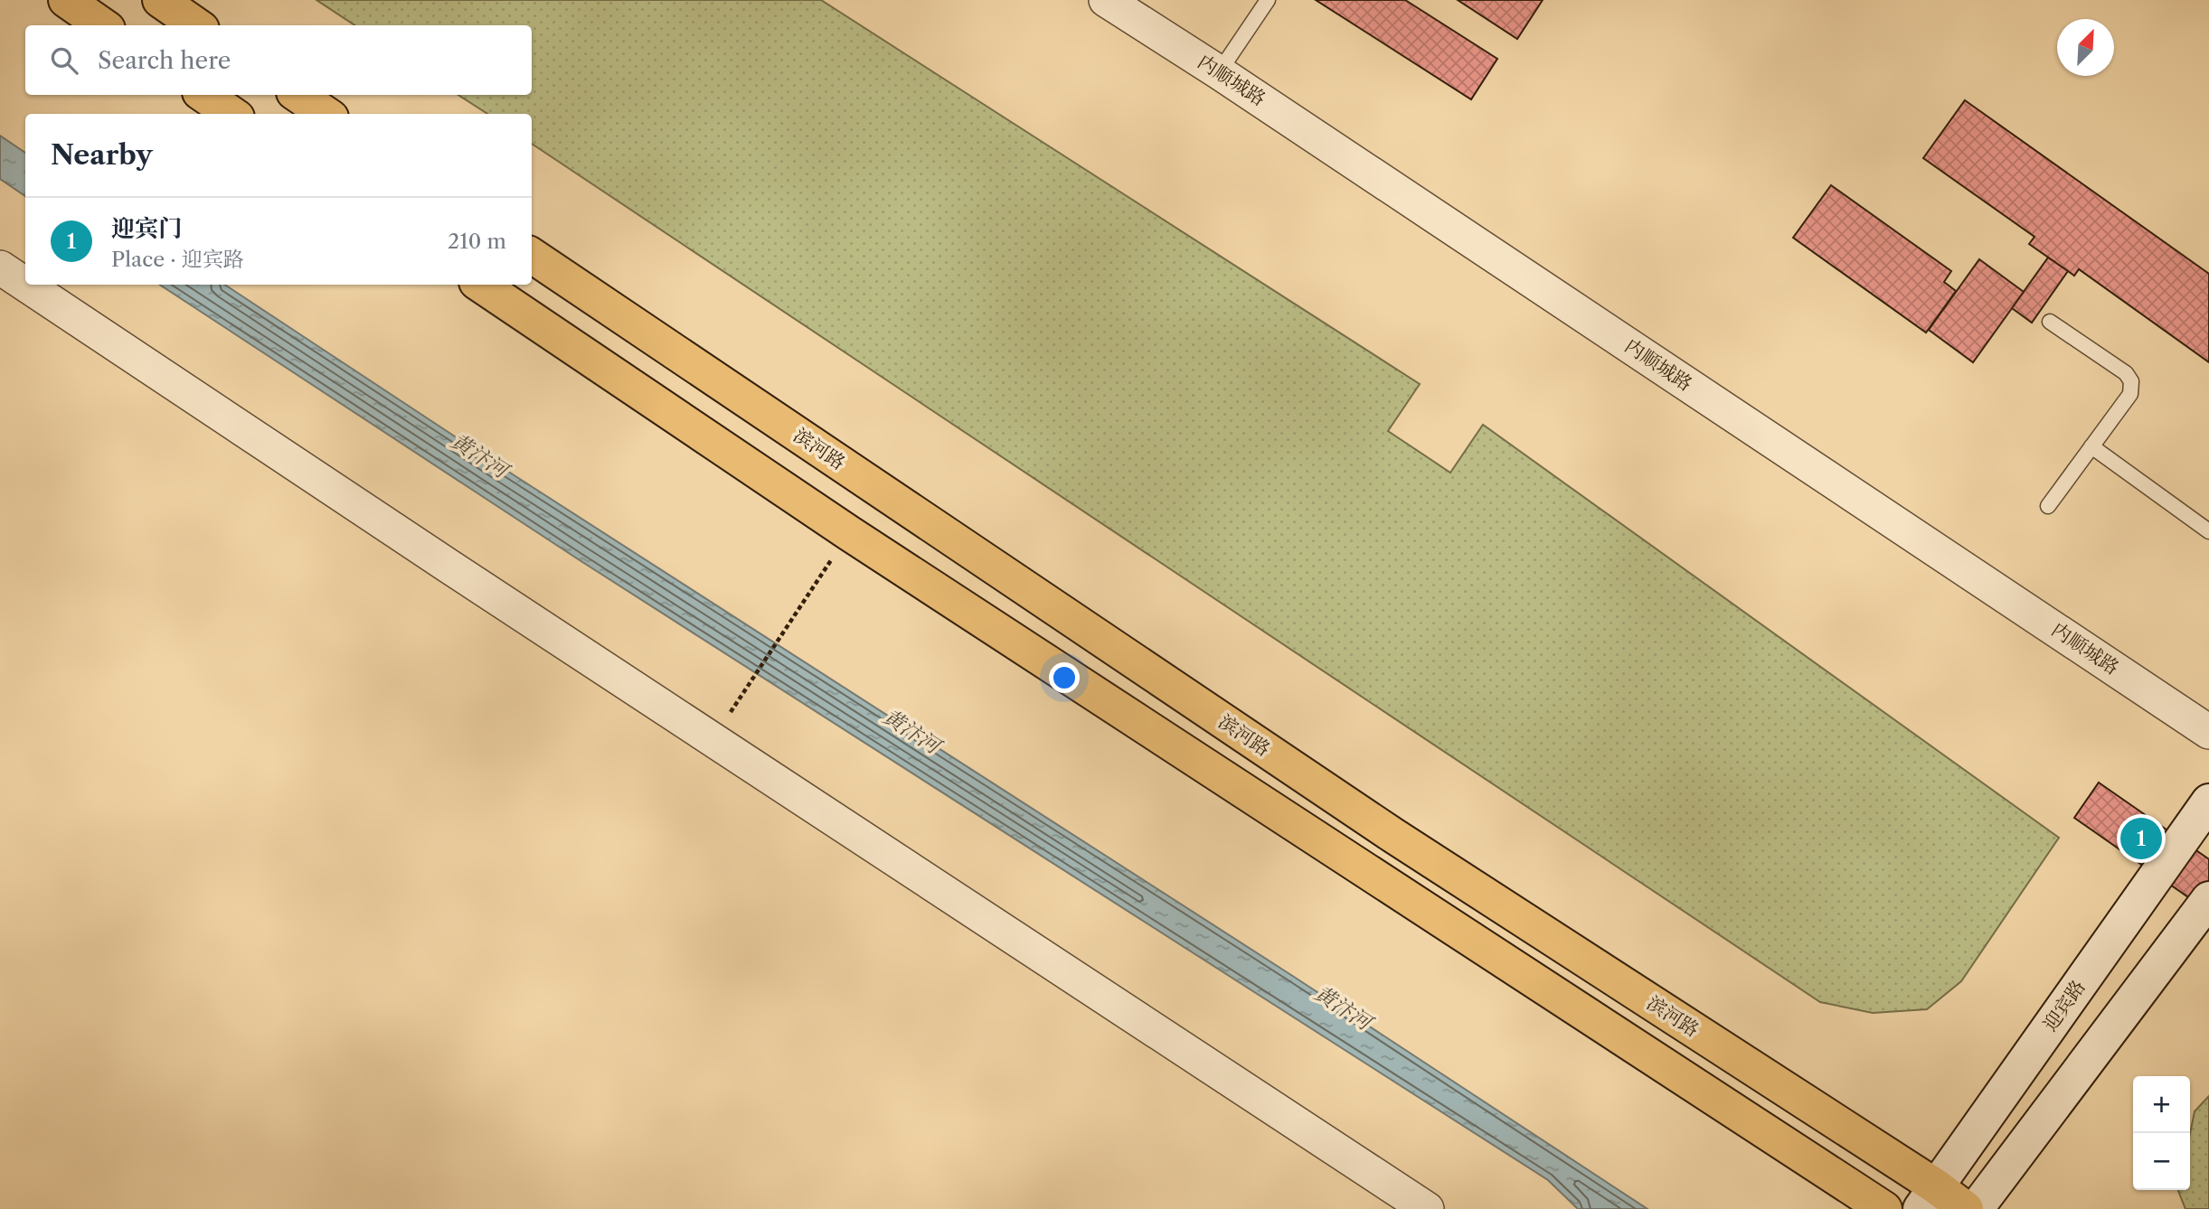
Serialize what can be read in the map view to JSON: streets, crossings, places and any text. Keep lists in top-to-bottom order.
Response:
{
  "streets": {
    "main road": ["滨河路", "迎宾路"],
    "street": ["内顺城路"]
  },
  "crossings": [
    ["滨河路", "迎宾路"]
  ],
  "water": ["黄汴河"],
  "north": "top right",
  "page": {
    "search": "Search here",
    "heading": "Nearby",
    "list": [
      {
        "mark": "1",
        "name": "迎宾门",
        "note": "Place · 迎宾路",
        "value": "210 m"
      }
    ],
    "pins": "1",
    "map_buttons": ["+", "−"]
  }
}
